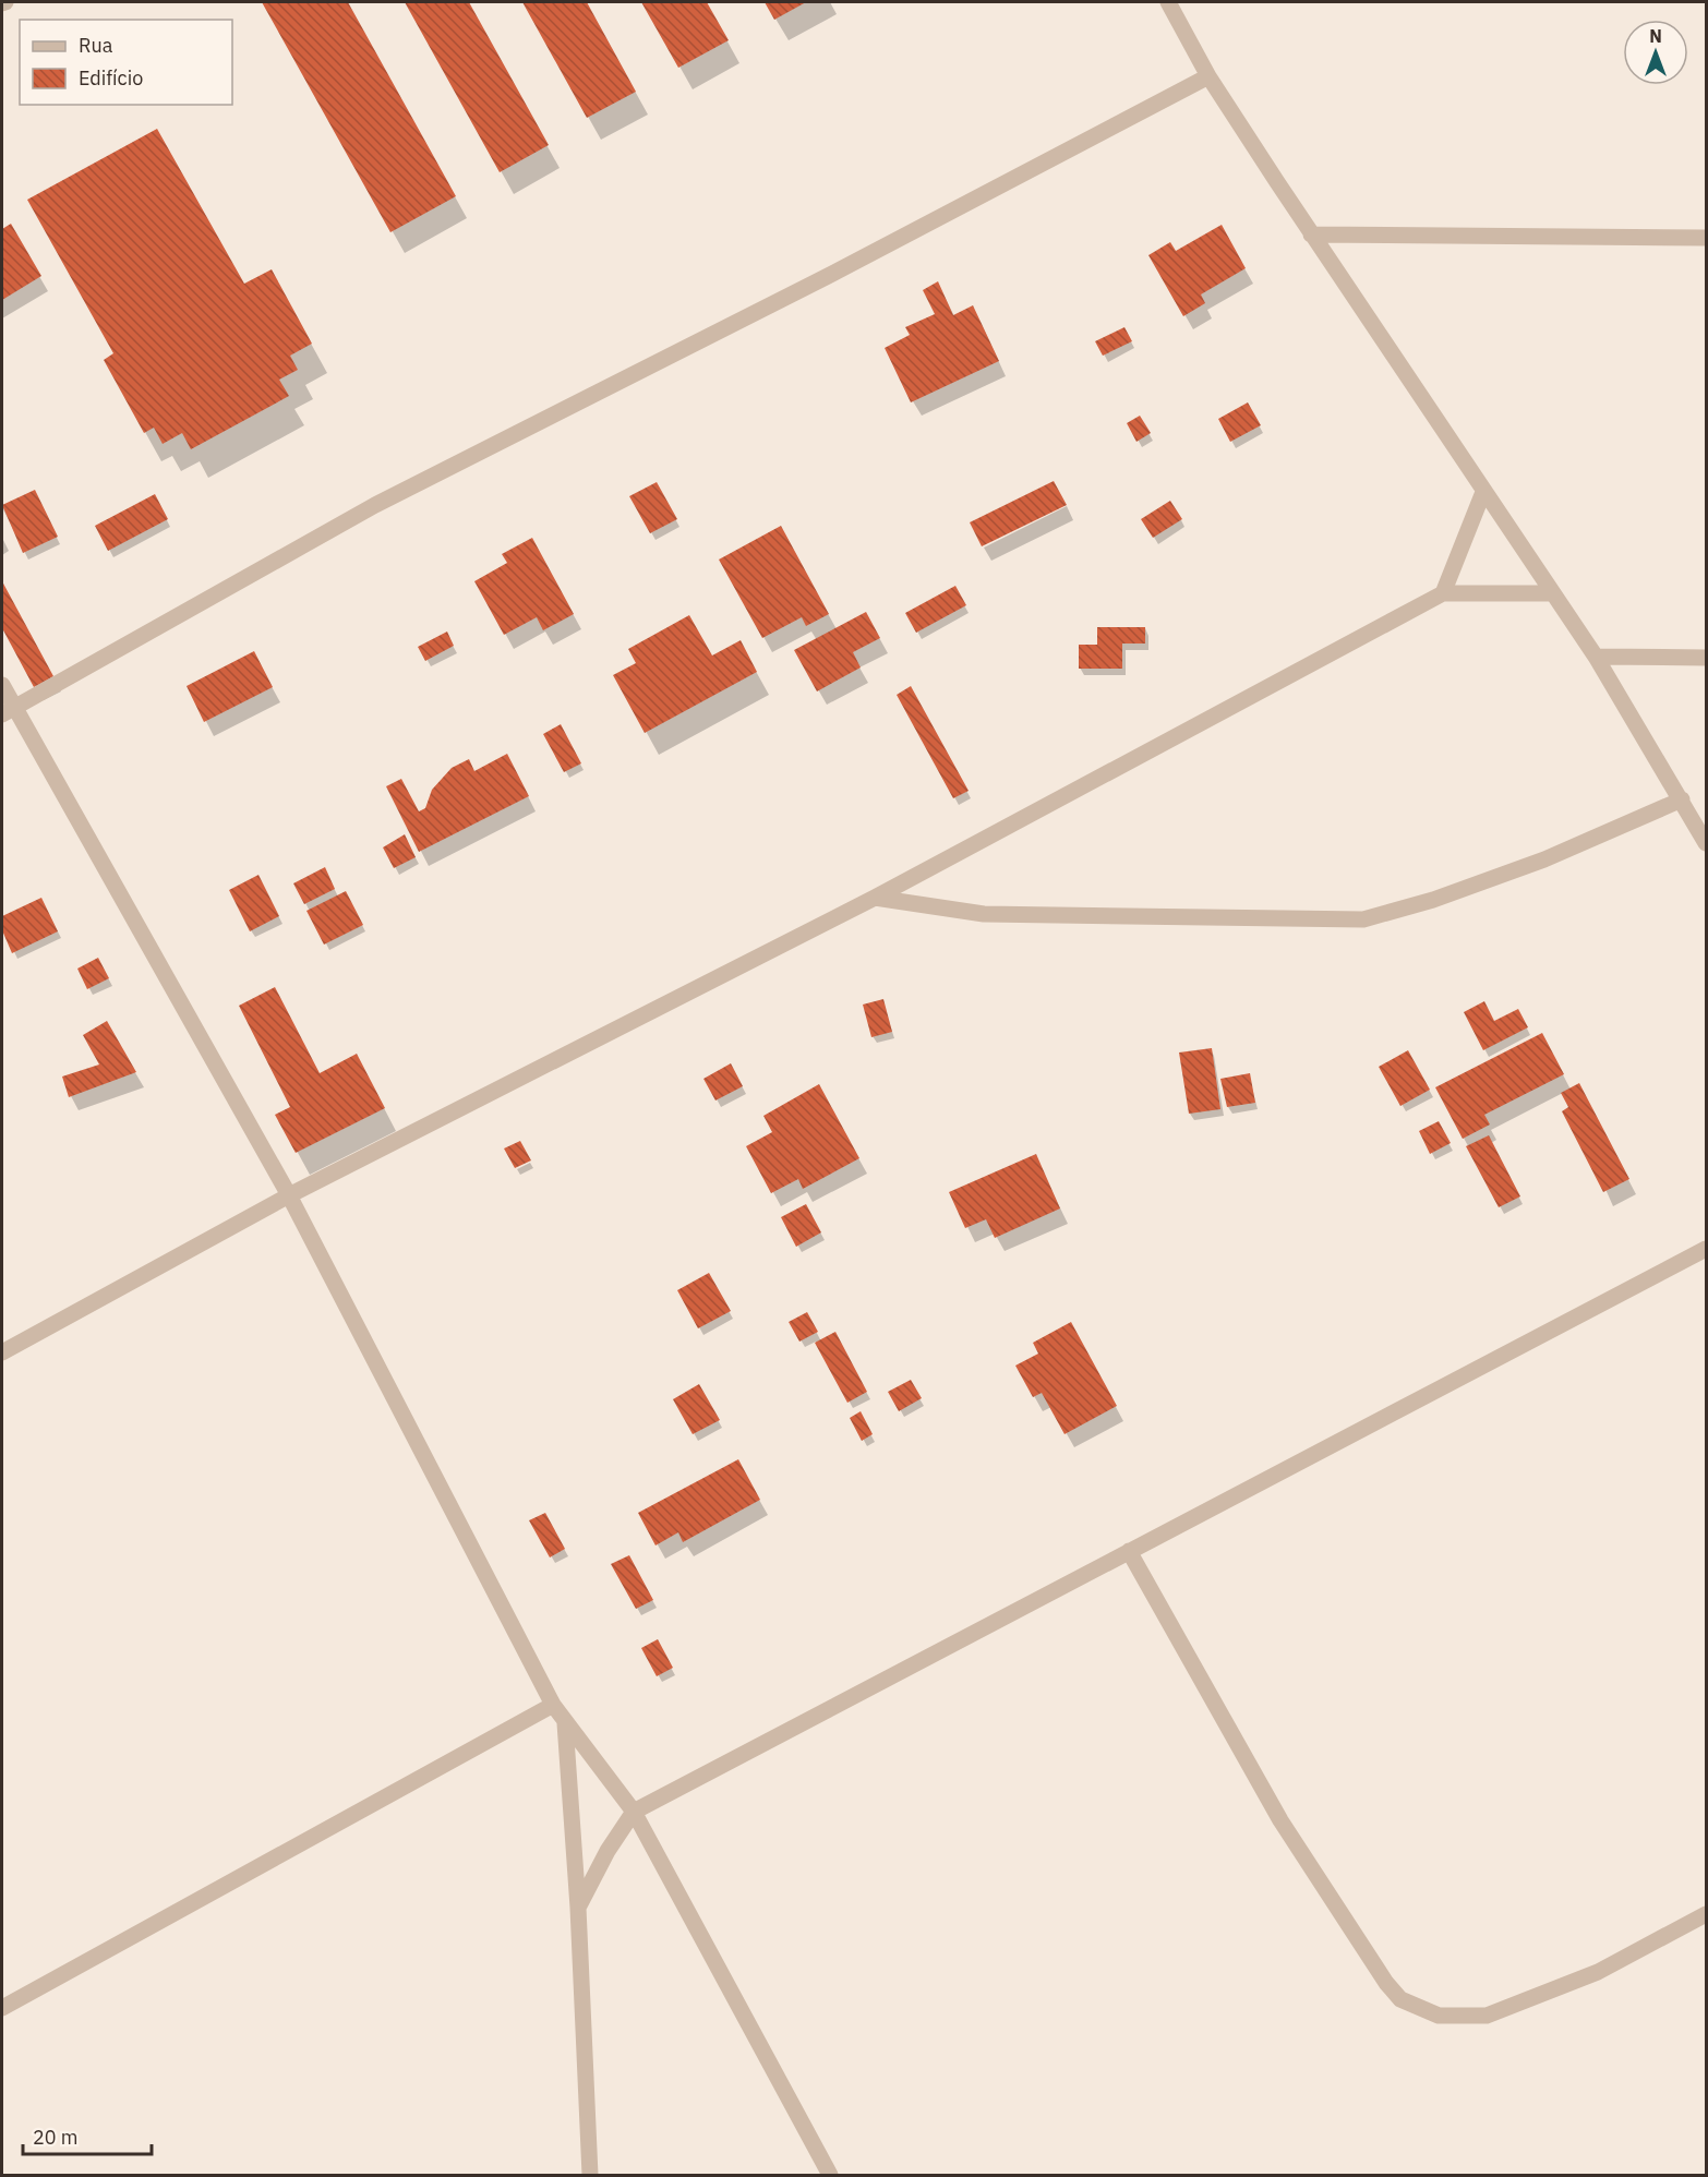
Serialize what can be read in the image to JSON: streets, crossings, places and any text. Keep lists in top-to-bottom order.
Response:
{
  "legend": ["Rua", "Edifício"],
  "scale_bar": "20 m",
  "north": "top"
}
